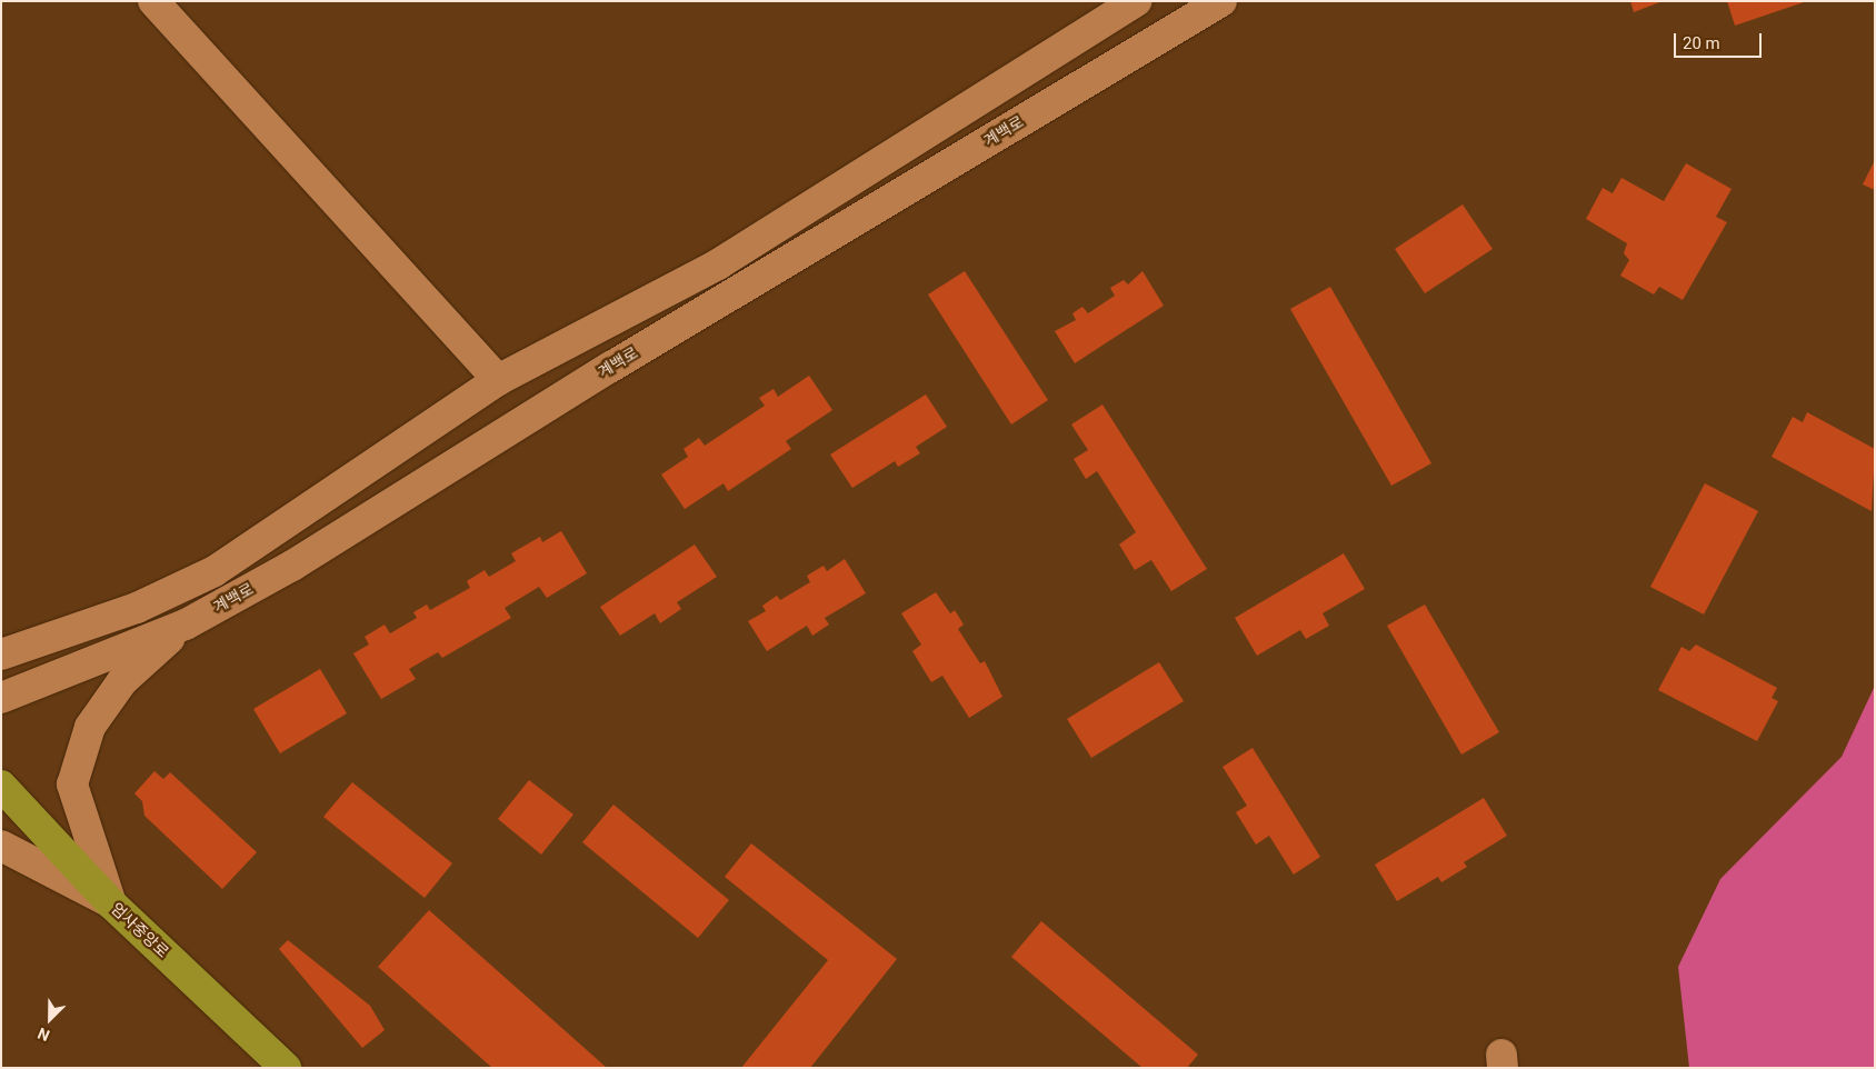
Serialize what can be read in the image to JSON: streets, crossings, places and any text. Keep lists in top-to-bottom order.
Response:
{
  "streets": {
    "main road": ["엄사중앙로"],
    "street": ["계백로"]
  },
  "scale_bar": "20 m",
  "north": "bottom left"
}
